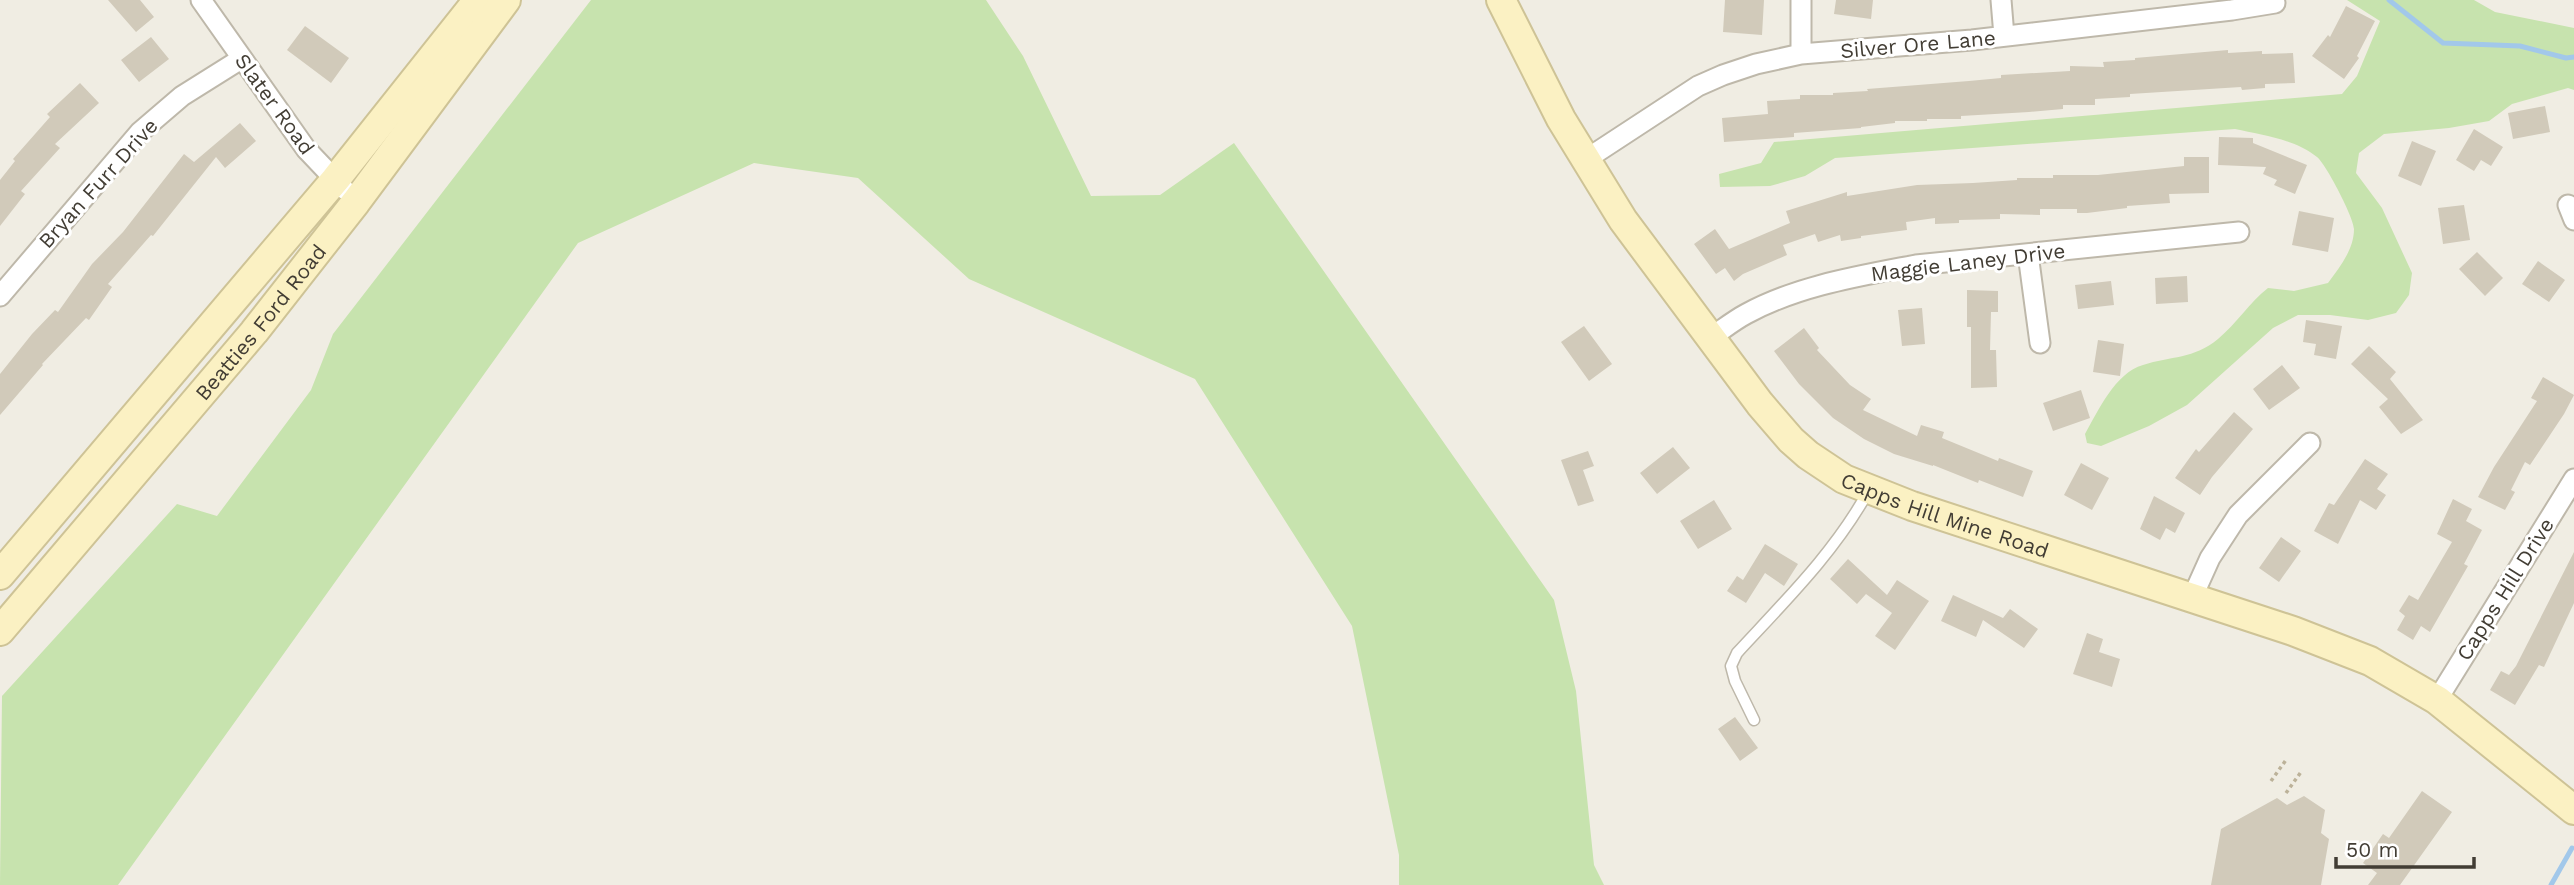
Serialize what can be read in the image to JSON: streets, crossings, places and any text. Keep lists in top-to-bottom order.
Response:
{
  "streets": {
    "main road": ["Beatties Ford Road", "Capps Hill Mine Road"],
    "street": [
      "Silver Ore Lane",
      "Slater Road",
      "Bryan Furr Drive",
      "Maggie Laney Drive",
      "Capps Hill Drive"
    ]
  },
  "crossings": [
    ["Silver Ore Lane", "Capps Hill Mine Road"],
    ["Slater Road", "Bryan Furr Drive"],
    ["Slater Road", "Beatties Ford Road"],
    ["Maggie Laney Drive", "Capps Hill Mine Road"],
    ["Capps Hill Mine Road", "Capps Hill Drive"]
  ],
  "scale_bar": "50 m"
}
